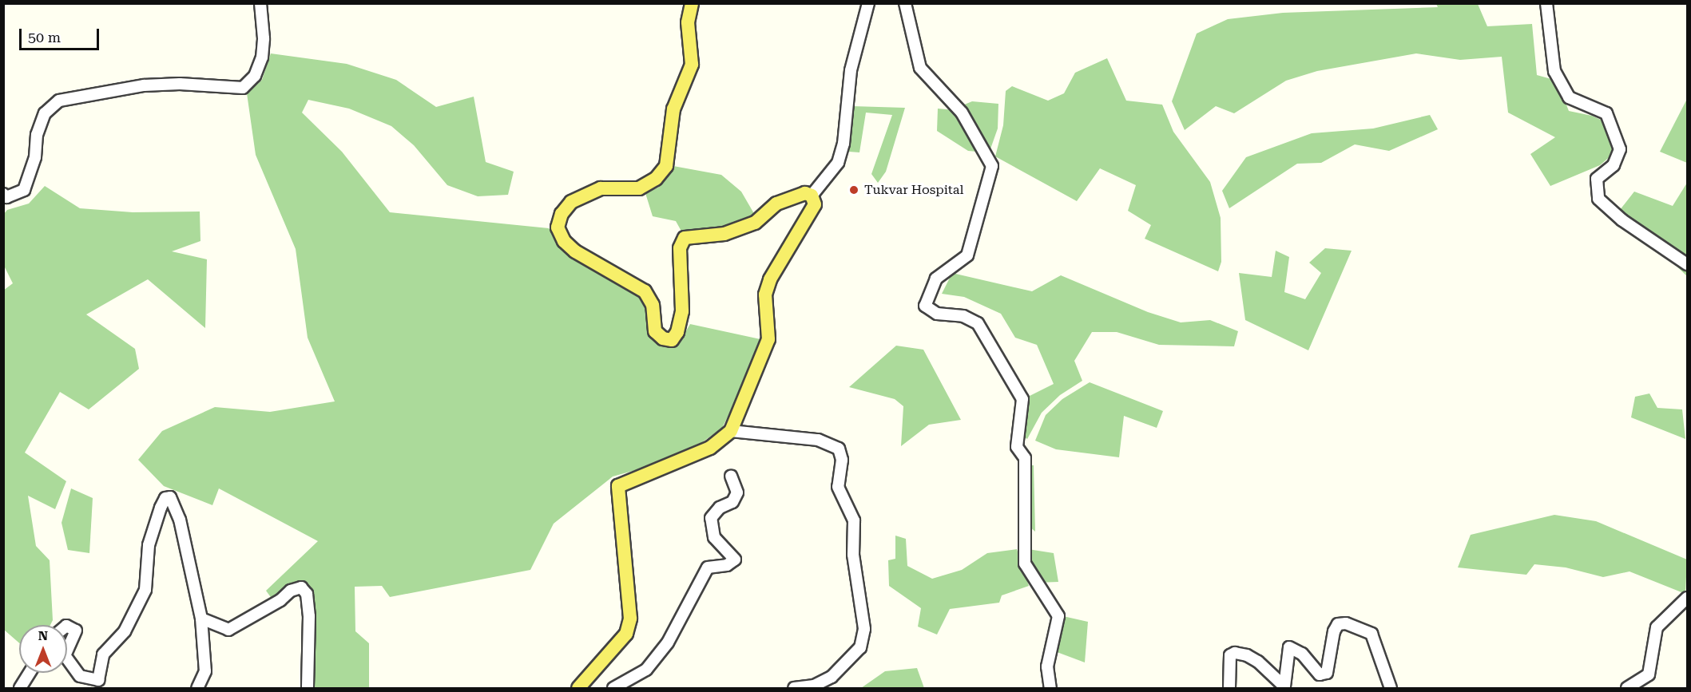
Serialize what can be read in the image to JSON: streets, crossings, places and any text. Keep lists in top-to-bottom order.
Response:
{
  "places": ["Tukvar Hospital"],
  "scale_bar": "50 m",
  "north": "top"
}
